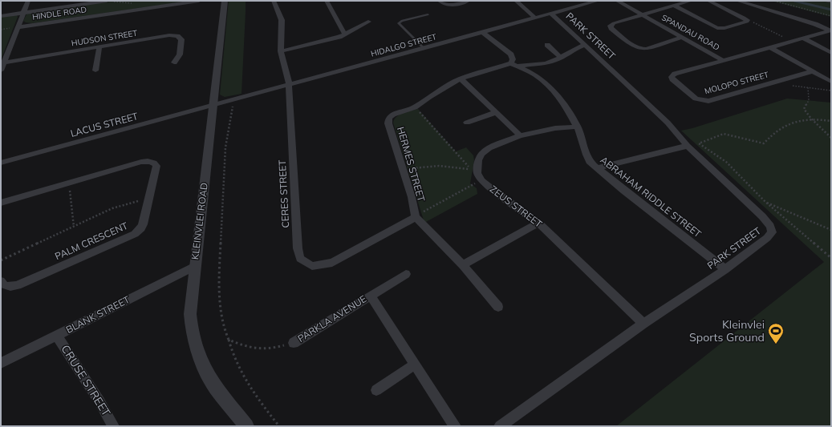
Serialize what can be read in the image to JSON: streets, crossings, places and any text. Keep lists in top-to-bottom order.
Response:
{
  "streets": {
    "street": [
      "HINDLE ROAD",
      "SPANDAU ROAD",
      "PARK STREET",
      "HUDSON STREET",
      "HIDALGO STREET",
      "MOLOPO STREET",
      "LACUS STREET",
      "HERMES STREET",
      "CERES STREET",
      "ABRAHAM RIDDLE STREET",
      "ZEUS STREET",
      "KLEINVLEI ROAD",
      "PALM CRESCENT",
      "BLANK STREET",
      "PARKLA AVENUE",
      "CRUSE STREET"
    ]
  },
  "crossings": [
    ["SPANDAU ROAD", "MOLOPO STREET"],
    ["PARK STREET", "HIDALGO STREET"],
    ["PARK STREET", "HERMES STREET"],
    ["PARK STREET", "ABRAHAM RIDDLE STREET"],
    ["PARK STREET", "ZEUS STREET"],
    ["HIDALGO STREET", "LACUS STREET"],
    ["HIDALGO STREET", "CERES STREET"],
    ["HIDALGO STREET", "KLEINVLEI ROAD"],
    ["LACUS STREET", "KLEINVLEI ROAD"],
    ["HERMES STREET", "CERES STREET"],
    ["HERMES STREET", "ABRAHAM RIDDLE STREET"],
    ["ABRAHAM RIDDLE STREET", "ZEUS STREET"],
    ["KLEINVLEI ROAD", "BLANK STREET"],
    ["BLANK STREET", "CRUSE STREET"]
  ],
  "places": {
    "sports": ["Kleinvlei Sports Ground"]
  }
}
